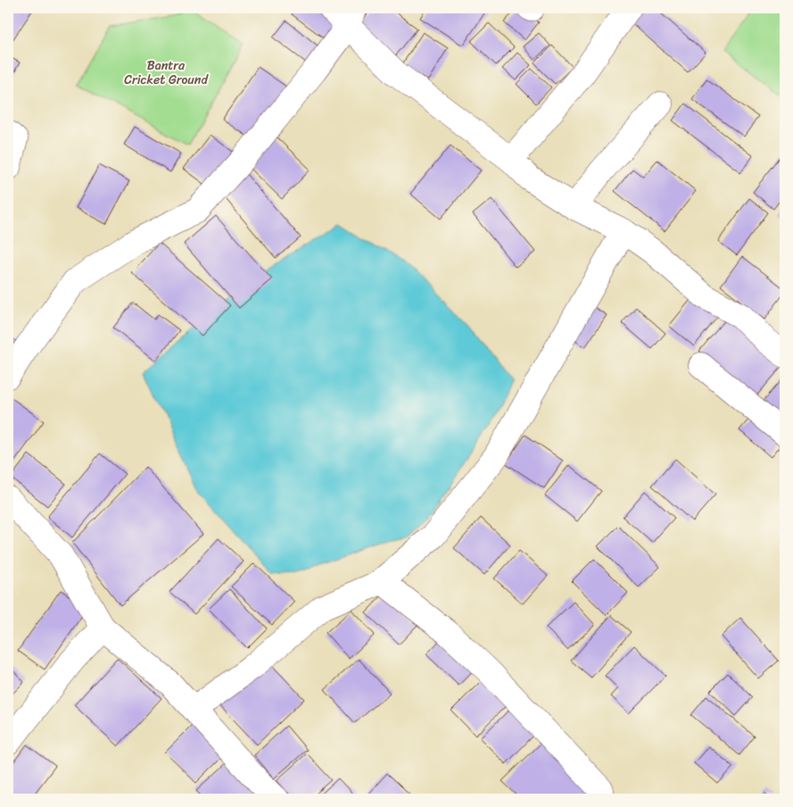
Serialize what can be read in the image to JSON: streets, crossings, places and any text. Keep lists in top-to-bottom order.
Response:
{
  "parks": ["Bantra Cricket Ground"]
}
